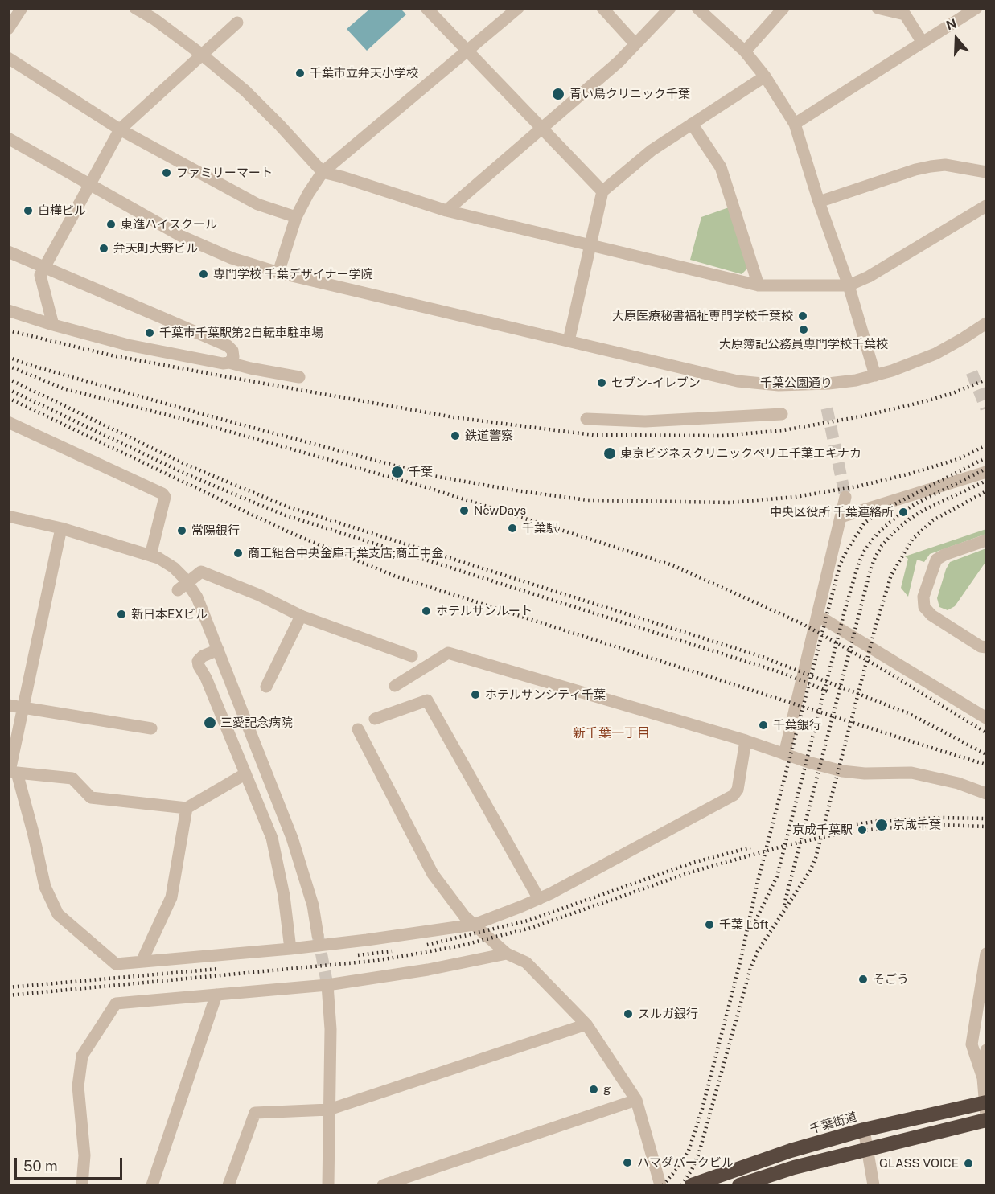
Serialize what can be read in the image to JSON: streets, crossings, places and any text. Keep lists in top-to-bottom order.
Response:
{
  "streets": {
    "highway": ["千葉街道"],
    "street": ["千葉公園通り"]
  },
  "districts": ["新千葉一丁目"],
  "places": [
    "千葉市立弁天小学校",
    "青い鳥クリニック千葉",
    "ファミリーマート",
    "白樺ビル",
    "東進ハイスクール",
    "弁天町大野ビル",
    "専門学校 千葉デザイナー学院",
    "大原医療秘書福祉専門学校千葉校",
    "大原簿記公務員専門学校千葉校",
    "千葉市千葉駅第2自転車駐車場",
    "セブン-イレブン",
    "鉄道警察",
    "東京ビジネスクリニックペリエ千葉エキナカ",
    "千葉",
    "NewDays",
    "中央区役所 千葉連絡所",
    "千葉駅",
    "常陽銀行",
    "商工組合中央金庫千葉支店;商工中金",
    "ホテルサンルート",
    "新日本EXビル",
    "ホテルサンシティ千葉",
    "三愛記念病院",
    "千葉銀行",
    "京成千葉",
    "京成千葉駅",
    "千葉 Loft",
    "そごう",
    "スルガ銀行",
    "g",
    "ハマダパークビル",
    "GLASS VOICE"
  ],
  "scale_bar": "50 m",
  "north": "top"
}
